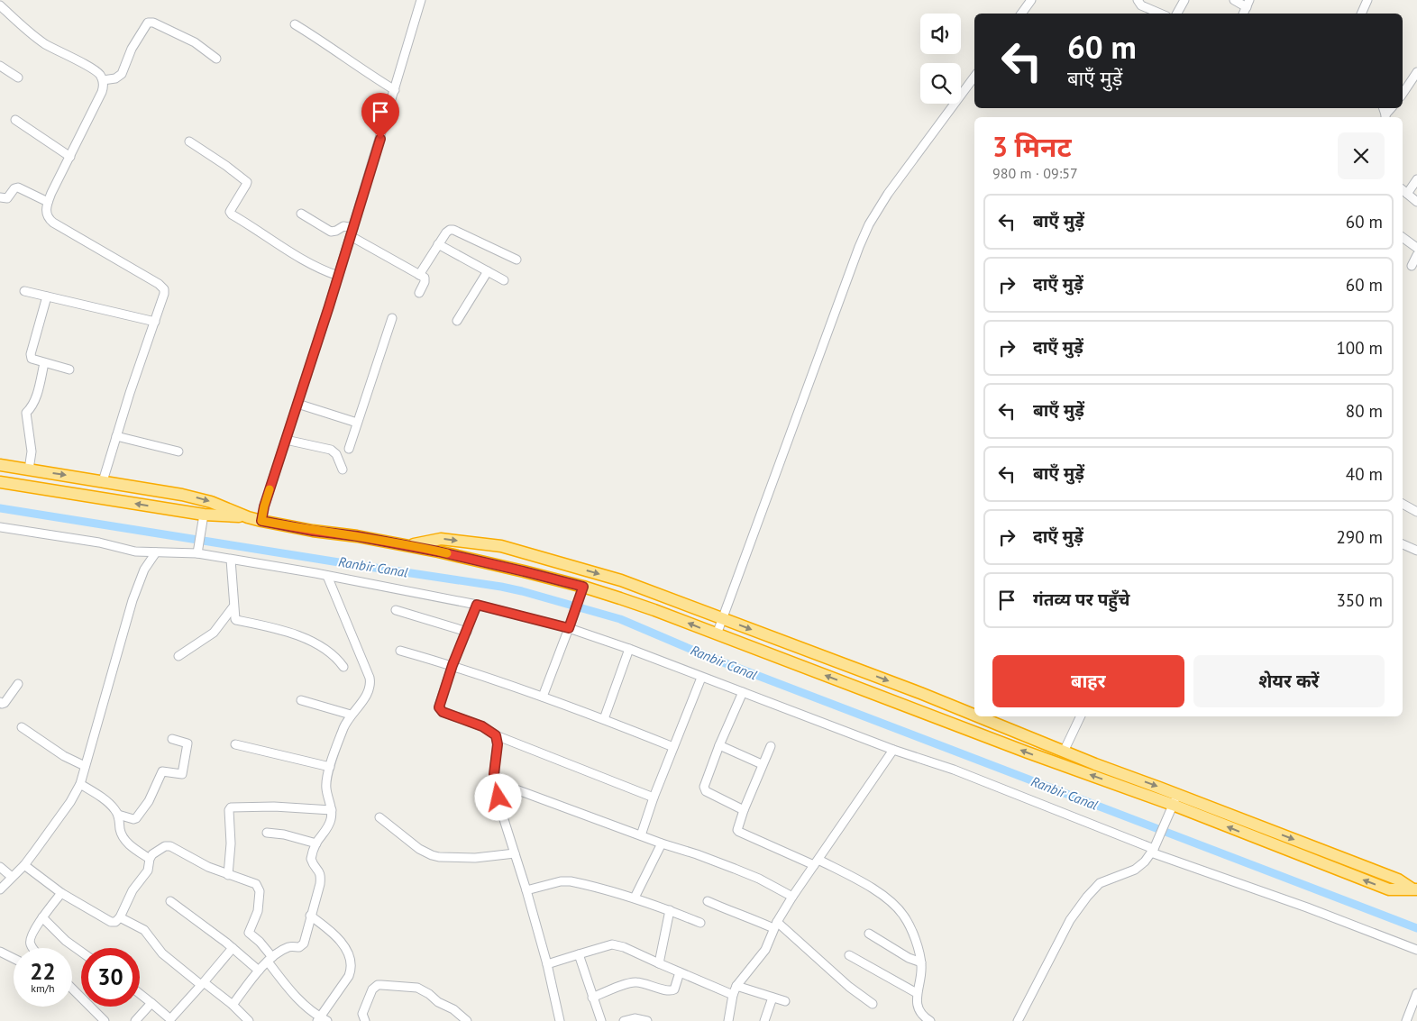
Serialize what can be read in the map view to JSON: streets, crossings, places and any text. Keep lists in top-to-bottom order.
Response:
{
  "water": ["Ranbir Canal"],
  "page": {
    "turn": ["60 m", "बाएँ मुड़ें"],
    "heading": ["3 मिनट", "980 m · 09:57"],
    "list": [
      {
        "name": "बाएँ मुड़ें",
        "value": "60 m"
      },
      {
        "name": "दाएँ मुड़ें",
        "value": "60 m"
      },
      {
        "name": "दाएँ मुड़ें",
        "value": "100 m"
      },
      {
        "name": "बाएँ मुड़ें",
        "value": "80 m"
      },
      {
        "name": "बाएँ मुड़ें",
        "value": "40 m"
      },
      {
        "name": "दाएँ मुड़ें",
        "value": "290 m"
      },
      {
        "name": "गंतव्य पर पहुँचे",
        "value": "350 m"
      }
    ],
    "buttons": ["बाहर", "शेयर करें"],
    "speed": "22 km/h",
    "limit": "30"
  }
}
